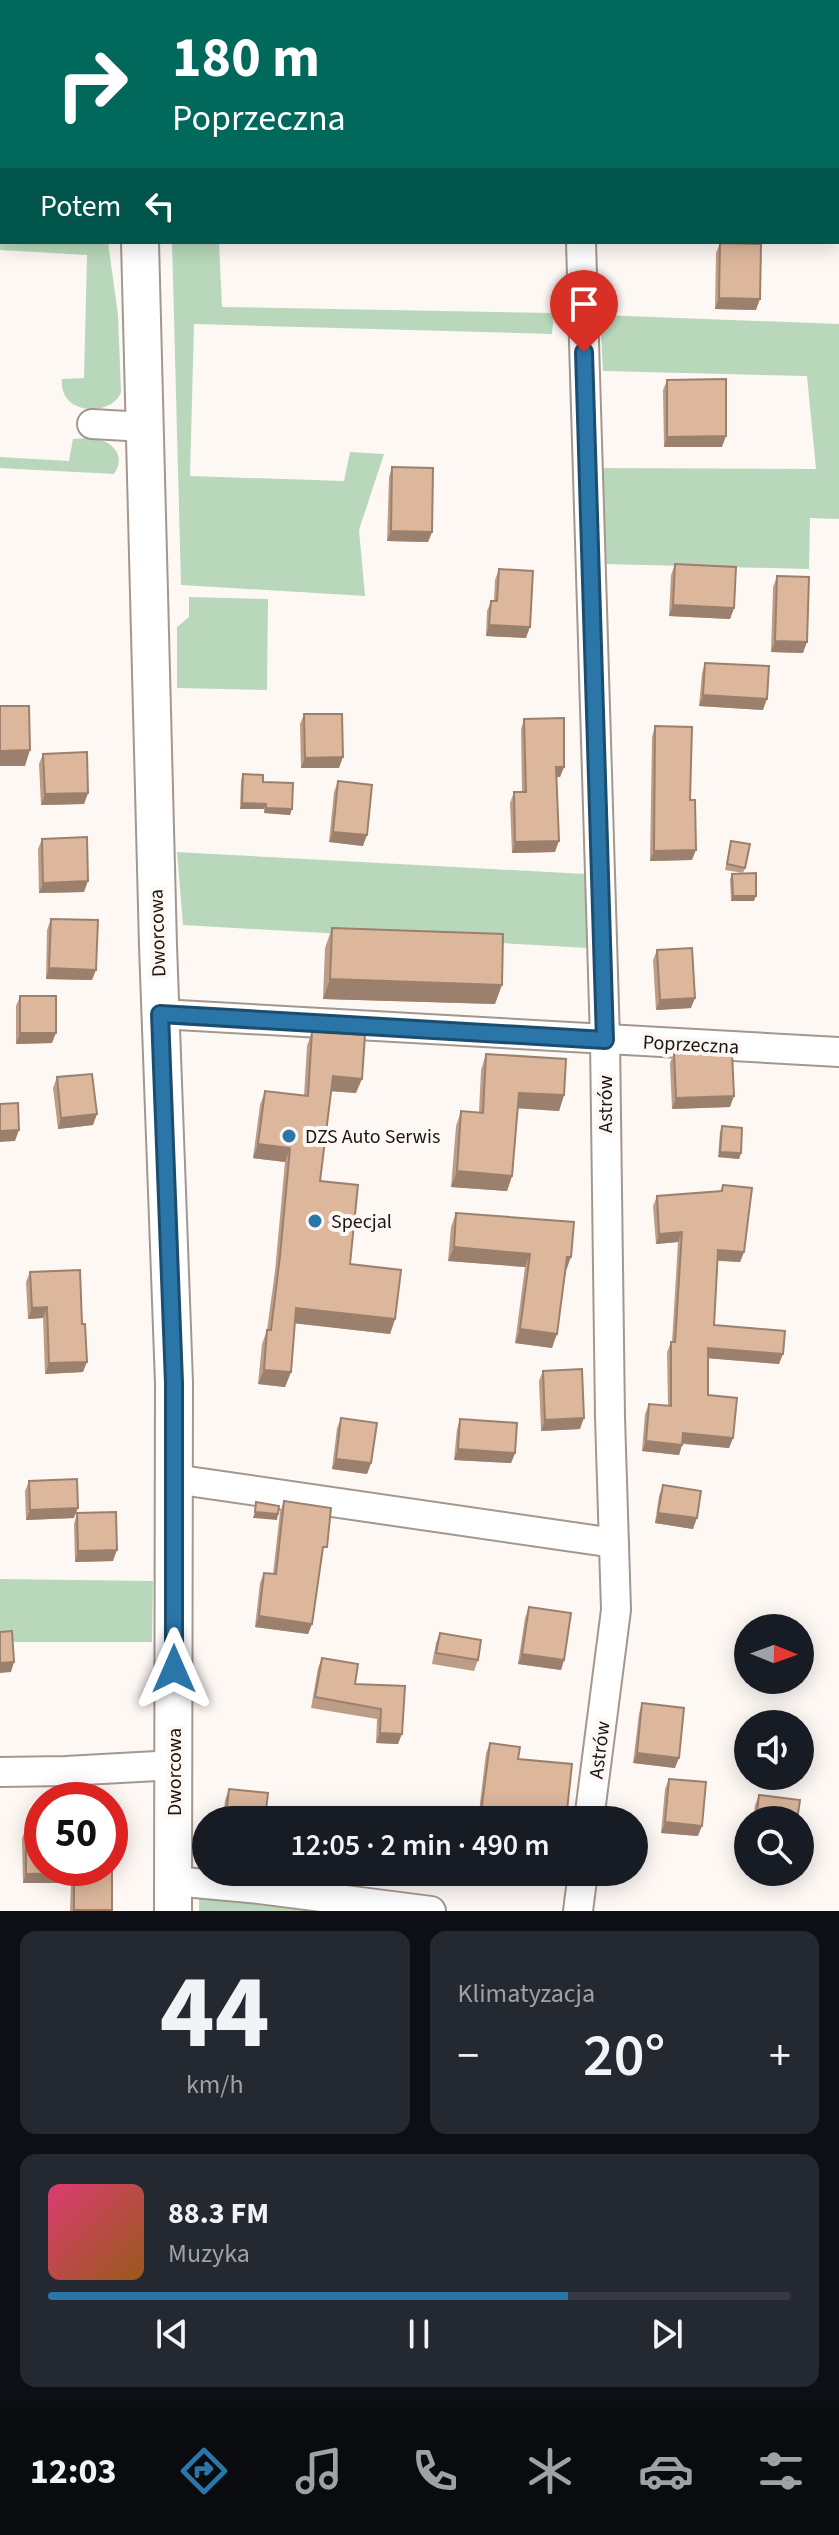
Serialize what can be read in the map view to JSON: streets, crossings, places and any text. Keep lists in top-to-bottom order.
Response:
{
  "streets": {
    "main road": ["Dworcowa"],
    "street": ["Poprzeczna", "Astrów"]
  },
  "crossings": [
    ["Dworcowa", "Poprzeczna"],
    ["Poprzeczna", "Astrów"]
  ],
  "places": ["DZS Auto Serwis", "Specjal"],
  "north": "right",
  "page": {
    "turn": ["180 m", "Poprzeczna"],
    "then": "Potem",
    "limit": "50",
    "trip": "12:05 · 2 min · 490 m",
    "tile": [
      ["44", "km/h"],
      "Klimatyzacja"
    ],
    "heat": ["−", "20°", "+"],
    "song": ["88.3 FM", "Muzyka"],
    "tabs": "12:03"
  }
}
